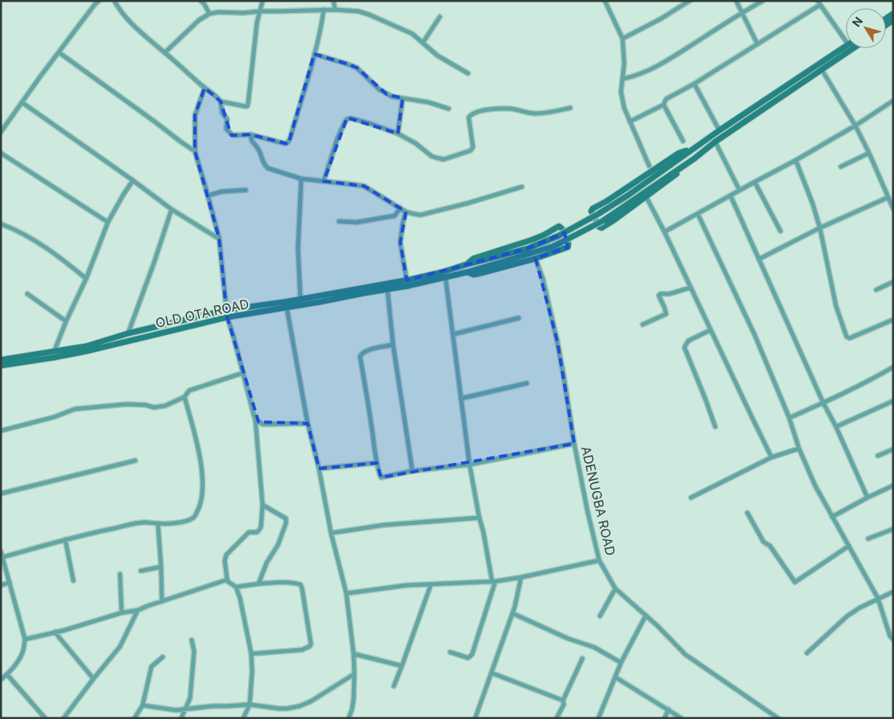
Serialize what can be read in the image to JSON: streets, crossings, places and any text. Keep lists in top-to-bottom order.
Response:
{
  "streets": {
    "street": ["OLD OTA ROAD", "ADENUGBA ROAD"]
  },
  "north": "top left"
}
